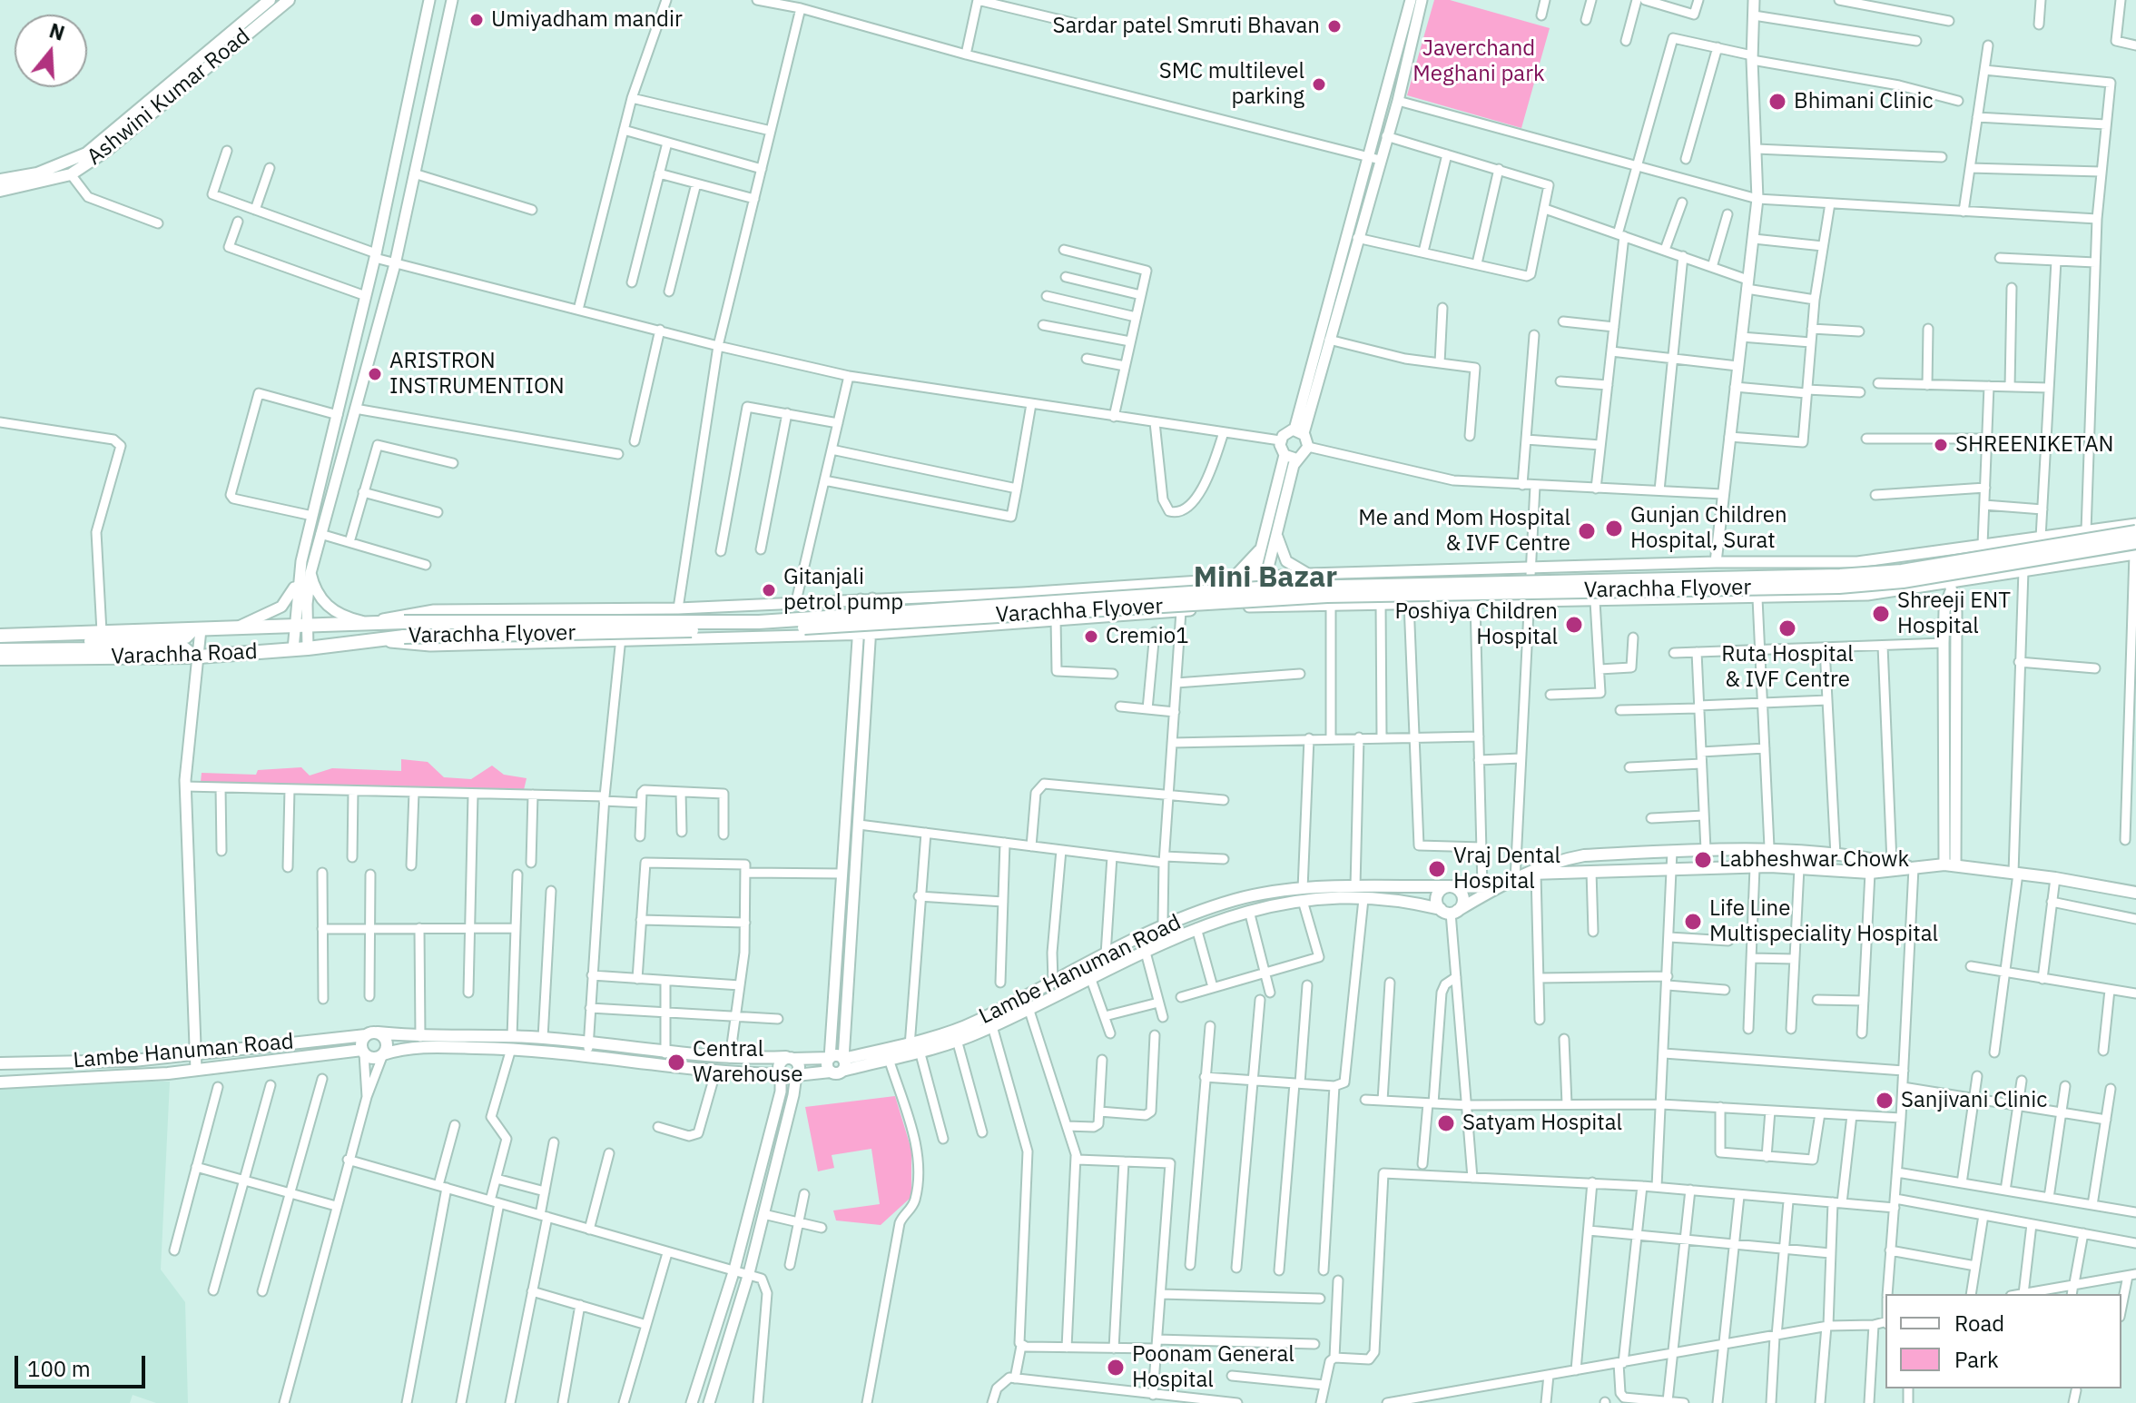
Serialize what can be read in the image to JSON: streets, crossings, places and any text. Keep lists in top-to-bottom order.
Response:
{
  "streets": {
    "main road": [
      "Ashwini Kumar Road",
      "Varachha Flyover",
      "Varachha Road",
      "Lambe Hanuman Road"
    ]
  },
  "crossings": [
    ["Varachha Flyover", "Varachha Road"]
  ],
  "districts": ["Mini Bazar"],
  "parks": ["Javerchand Meghani park"],
  "places": [
    "Umiyadham mandir",
    "Sardar patel Smruti Bhavan",
    "SMC multilevel parking",
    "Bhimani Clinic",
    "ARISTRON INSTRUMENTION",
    "SHREENIKETAN",
    "Gunjan Children Hospital, Surat",
    "Me and Mom Hospital & IVF Centre",
    "Gitanjali petrol pump",
    "Shreeji ENT Hospital",
    "Poshiya Children Hospital",
    "Ruta Hospital & IVF Centre",
    "Cremio1",
    "Labheshwar Chowk",
    "Vraj Dental Hospital",
    "Life Line Multispeciality Hospital",
    "Central Warehouse",
    "Sanjivani Clinic",
    "Satyam Hospital",
    "Poonam General Hospital"
  ],
  "legend": ["Road", "Park"],
  "scale_bar": "100 m",
  "north": "top"
}
